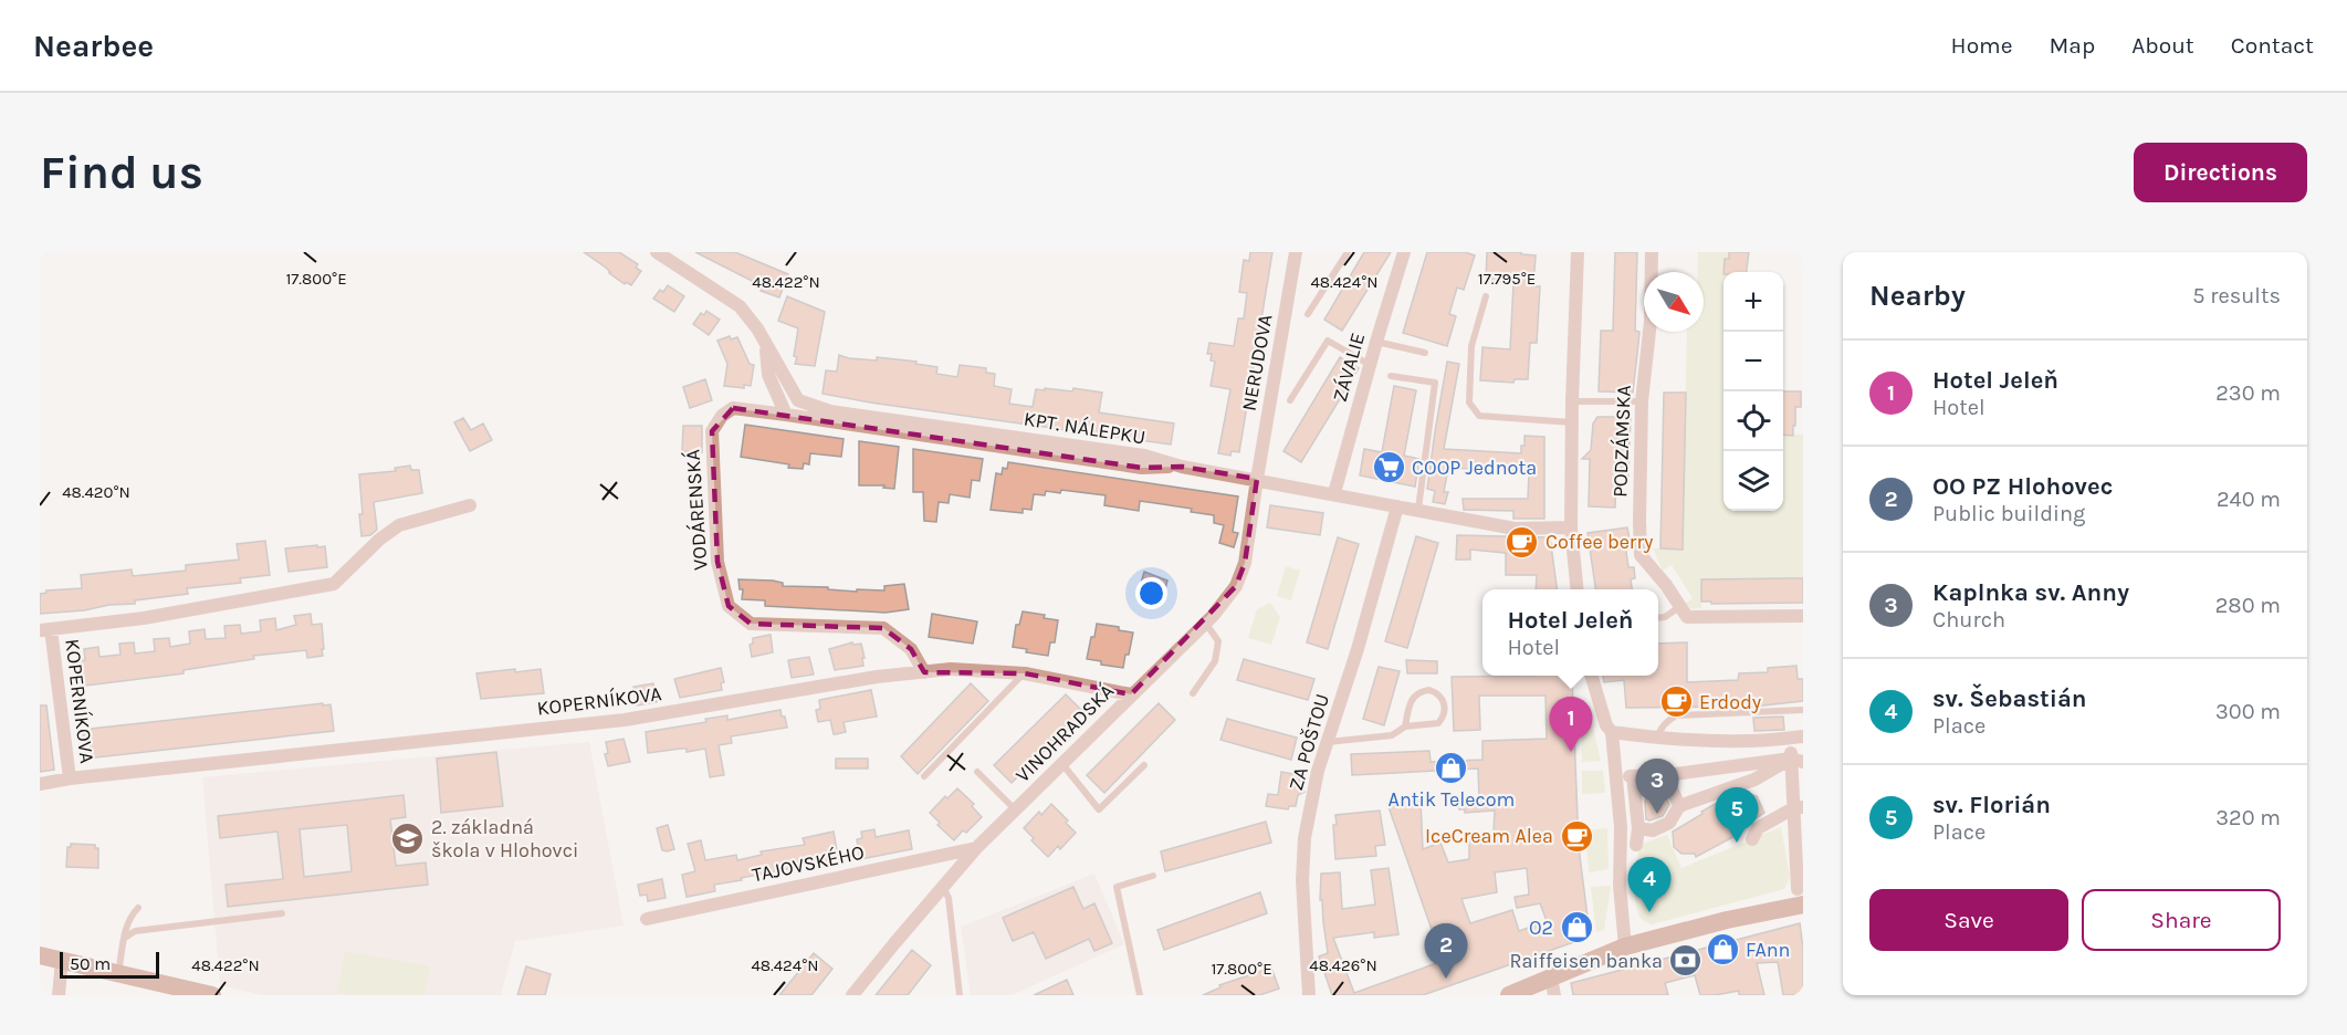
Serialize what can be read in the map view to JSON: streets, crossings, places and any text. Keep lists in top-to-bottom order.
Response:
{
  "streets": {
    "street": [
      "NERUDOVA",
      "ZÁVALIE",
      "KPT. NÁLEPKU",
      "PODZÁMSKA",
      "VODÁRENSKÁ",
      "KOPERNÍKOVA",
      "VINOHRADSKÁ",
      "ZA POŠTOU",
      "TAJOVSKÉHO"
    ]
  },
  "crossings": [
    ["NERUDOVA", "KPT. NÁLEPKU"],
    ["NERUDOVA", "VINOHRADSKÁ"],
    ["ZÁVALIE", "KPT. NÁLEPKU"],
    ["KPT. NÁLEPKU", "VINOHRADSKÁ"],
    ["KPT. NÁLEPKU", "ZA POŠTOU"],
    ["VODÁRENSKÁ", "KOPERNÍKOVA"],
    ["KOPERNÍKOVA", "VINOHRADSKÁ"],
    ["VINOHRADSKÁ", "TAJOVSKÉHO"]
  ],
  "places": {
    "supermarket": ["COOP Jednota"],
    "cafe": ["Coffee berry", "Erdody", "IceCream Alea"],
    "shop": ["Antik Telecom", "O2", "FAnn"],
    "school or university": ["2. základná škola v Hlohovci"],
    "bank": ["Raiffeisen banka"]
  },
  "scale_bar": "50 m",
  "north": "bottom right",
  "page": {
    "header": "Nearbee",
    "nav": [
      "Home",
      "Map",
      "About",
      "Contact"
    ],
    "buttons": [
      "Directions",
      ["Save", "Share"]
    ],
    "title": "Find us",
    "heading": ["Nearby", "5 results"],
    "map_buttons": ["+", "−"],
    "list": [
      {
        "mark": "1",
        "name": "Hotel Jeleň",
        "note": "Hotel",
        "value": "230 m"
      },
      {
        "mark": "2",
        "name": "OO PZ Hlohovec",
        "note": "Public building",
        "value": "240 m"
      },
      {
        "mark": "3",
        "name": "Kaplnka sv. Anny",
        "note": "Church",
        "value": "280 m"
      },
      {
        "mark": "4",
        "name": "sv. Šebastián",
        "note": "Place",
        "value": "300 m"
      },
      {
        "mark": "5",
        "name": "sv. Florián",
        "note": "Place",
        "value": "320 m"
      }
    ],
    "popup": ["Hotel Jeleň", "Hotel"],
    "pins": [
      "1",
      "3",
      "5",
      "4",
      "2"
    ],
    "scale": "50 m"
  },
  "coordinates": [
    "17.800°E",
    "17.795°E",
    "48.422°N",
    "48.424°N",
    "48.420°N",
    "48.426°N"
  ]
}
